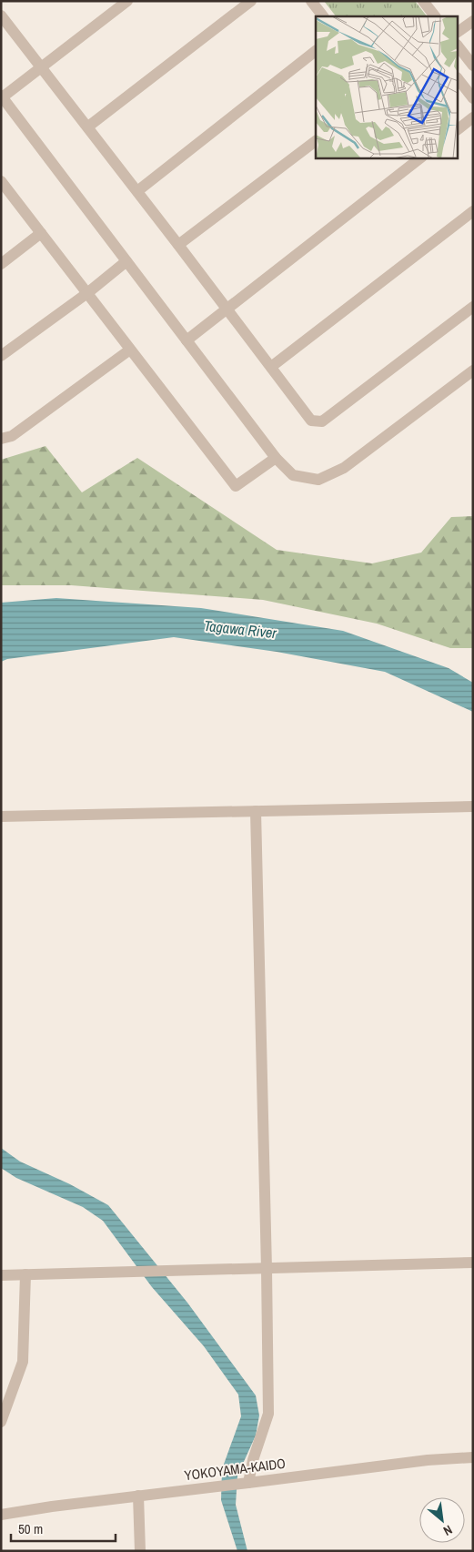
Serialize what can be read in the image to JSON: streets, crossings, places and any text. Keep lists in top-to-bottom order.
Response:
{
  "streets": {
    "street": ["YOKOYAMA-KAIDO"]
  },
  "water": ["Tagawa River"],
  "scale_bar": "50 m",
  "north": "bottom right"
}
